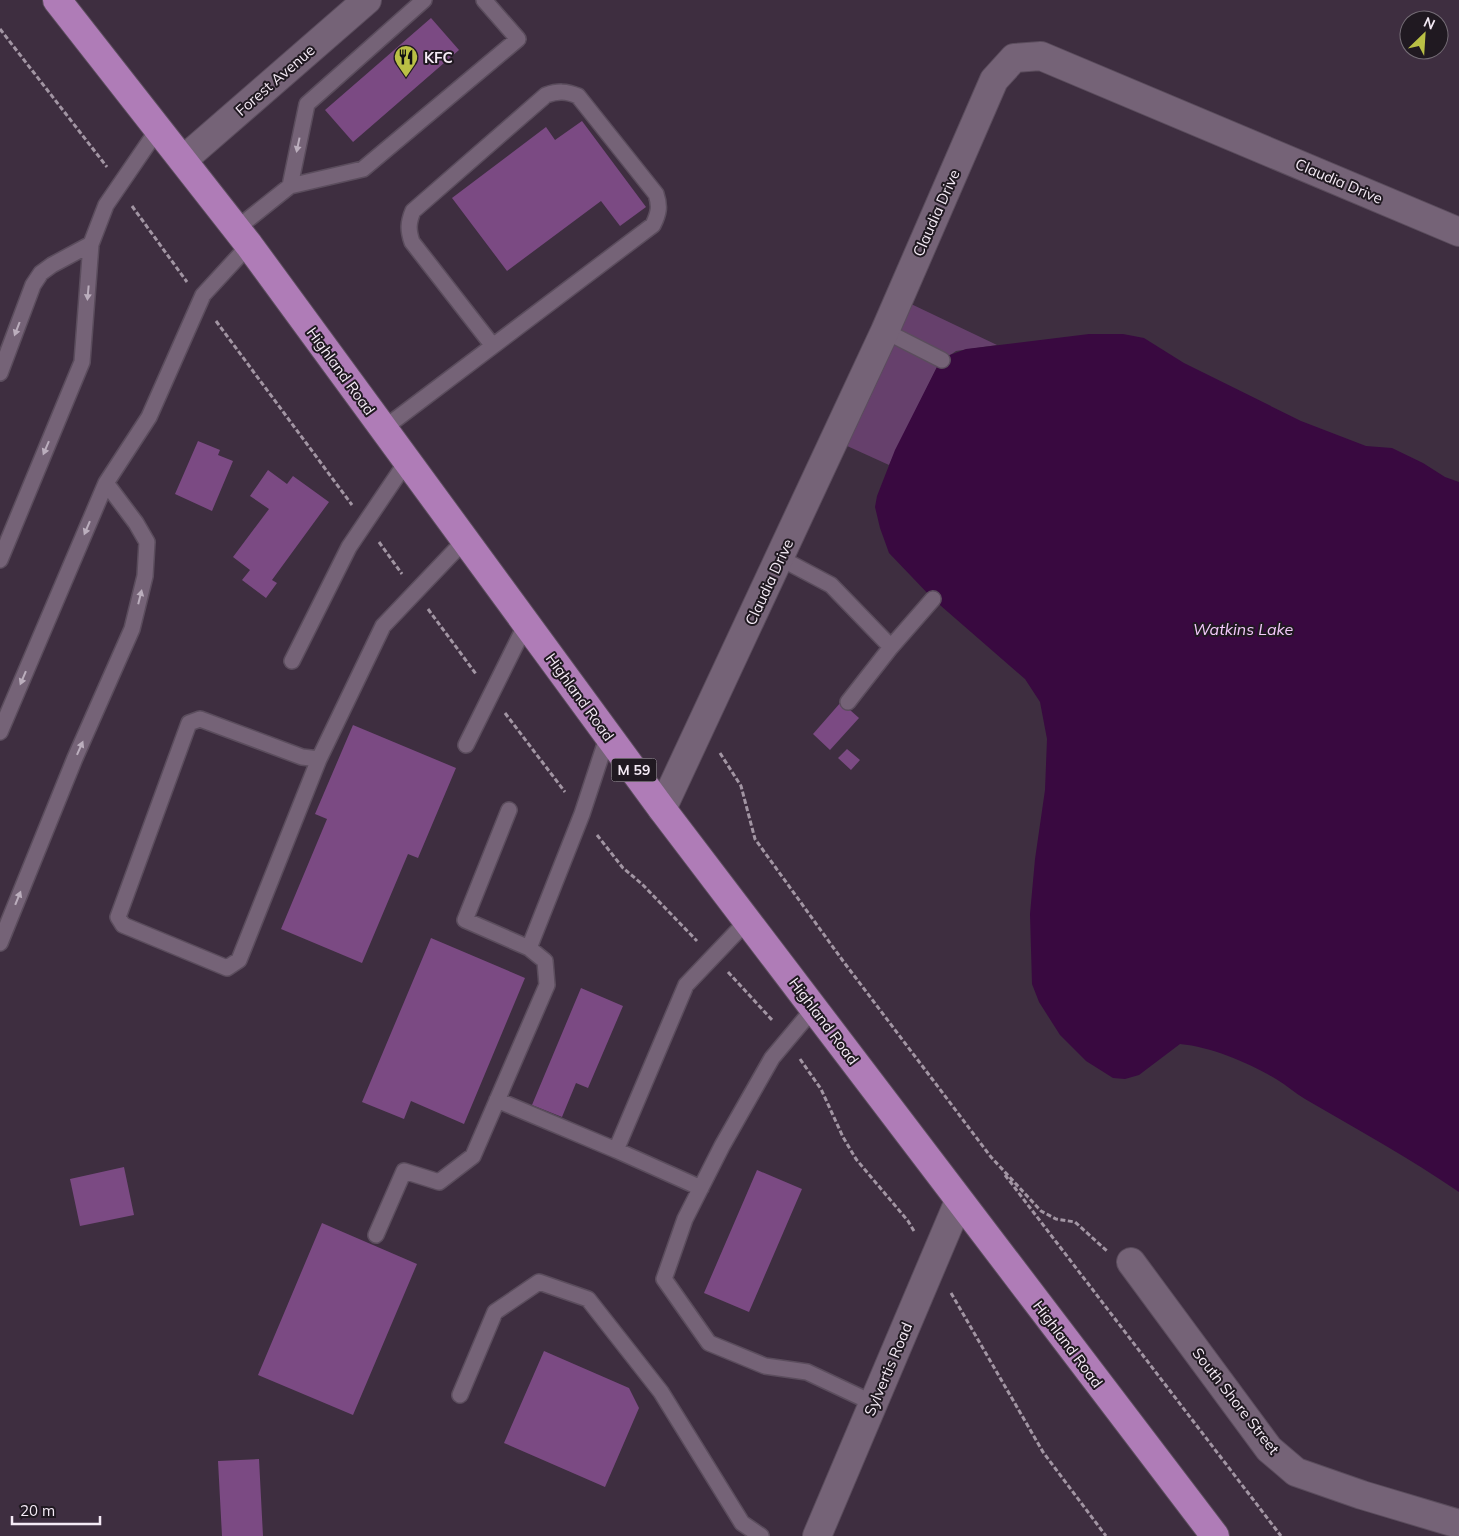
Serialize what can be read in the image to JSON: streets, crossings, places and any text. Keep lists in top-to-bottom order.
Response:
{
  "streets": {
    "highway": ["Highland Road", "M 59"],
    "street": [
      "Forest Avenue",
      "Claudia Drive",
      "Sylvertis Road",
      "South Shore Street"
    ]
  },
  "crossings": [
    ["Forest Avenue", "Highland Road"],
    ["Claudia Drive", "Highland Road"],
    ["Highland Road", "Sylvertis Road"]
  ],
  "water": ["Watkins Lake"],
  "places": {
    "restaurant": ["KFC"]
  },
  "scale_bar": "20 m",
  "north": "top right"
}
